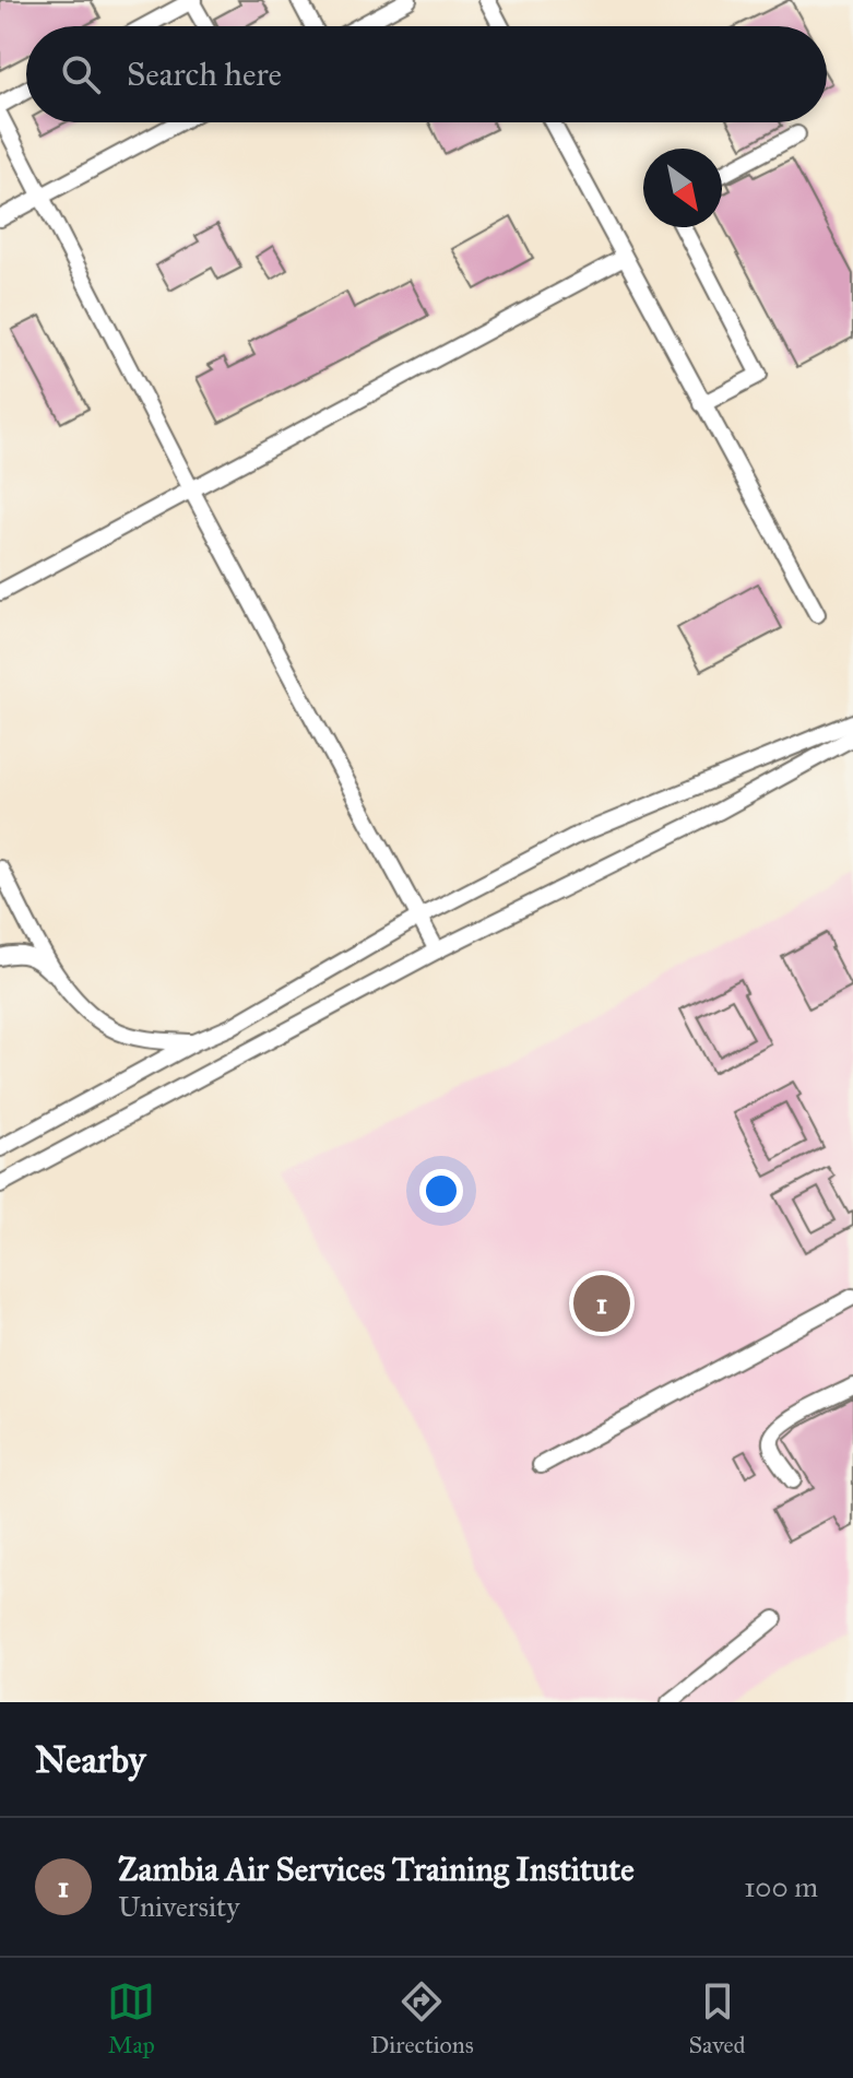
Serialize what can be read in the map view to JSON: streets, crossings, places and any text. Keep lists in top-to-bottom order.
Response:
{
  "north": "bottom right",
  "page": {
    "search": "Search here",
    "pins": "1",
    "heading": "Nearby",
    "list": [
      {
        "mark": "1",
        "name": "Zambia Air Services Training Institute",
        "note": "University",
        "value": "100 m"
      }
    ],
    "nav": ["Map", "Directions", "Saved"]
  }
}
